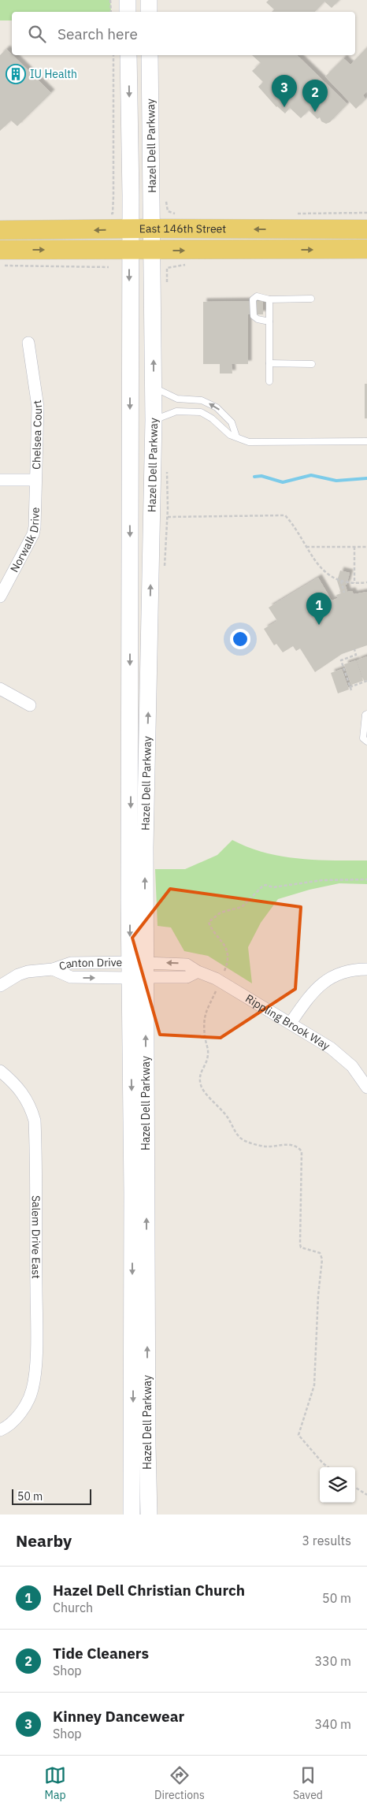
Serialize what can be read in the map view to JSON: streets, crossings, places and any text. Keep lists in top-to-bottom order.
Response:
{
  "streets": {
    "main road": ["Hazel Dell Parkway", "East 146th Street"],
    "street": [
      "Chelsea Court",
      "Norwalk Drive",
      "Canton Drive",
      "Rippling Brook Way",
      "Salem Drive East"
    ]
  },
  "crossings": [
    ["Hazel Dell Parkway", "East 146th Street"],
    ["Hazel Dell Parkway", "Canton Drive"],
    ["Hazel Dell Parkway", "Rippling Brook Way"],
    ["Chelsea Court", "Norwalk Drive"],
    ["Canton Drive", "Rippling Brook Way"]
  ],
  "places": {
    "building": ["IU Health"]
  },
  "scale_bar": "50 m",
  "page": {
    "search": "Search here",
    "pins": ["3", "2", "1"],
    "scale": "50 m",
    "heading": ["Nearby", "3 results"],
    "list": [
      {
        "mark": "1",
        "name": "Hazel Dell Christian Church",
        "note": "Church",
        "value": "50 m"
      },
      {
        "mark": "2",
        "name": "Tide Cleaners",
        "note": "Shop",
        "value": "330 m"
      },
      {
        "mark": "3",
        "name": "Kinney Dancewear",
        "note": "Shop",
        "value": "340 m"
      }
    ],
    "nav": ["Map", "Directions", "Saved"]
  }
}
